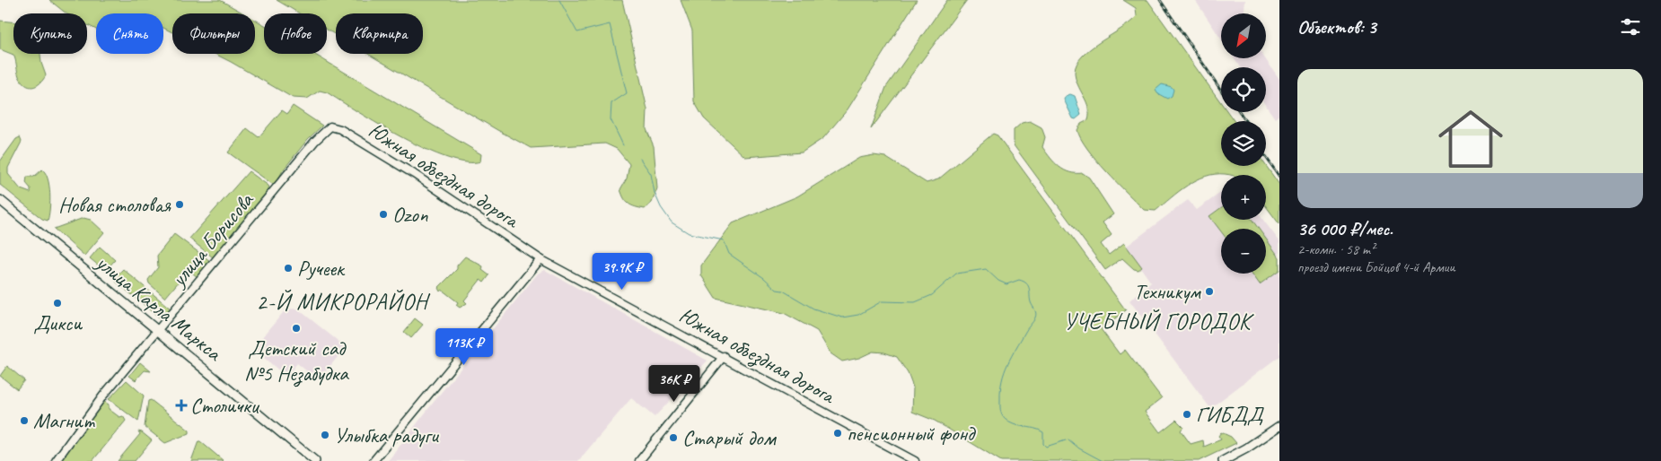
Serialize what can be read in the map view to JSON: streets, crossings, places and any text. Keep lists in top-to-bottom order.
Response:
{
  "streets": {
    "main road": ["улица Карла Маркса"],
    "street": ["Южная объездная дорога", "улица Борисова"]
  },
  "crossings": [
    ["Южная объездная дорога", "улица Борисова"],
    ["улица Борисова", "улица Карла Маркса"]
  ],
  "districts": ["2-Й МИКРОРАЙОН", "УЧЕБНЫЙ ГОРОДОК"],
  "places": {
    "other": [
      "Новая столовая",
      "Ozon",
      "Ручеек",
      "Техникум",
      "Дикси",
      "Детский сад №5 Незабудка",
      "ГИБДД",
      "Магнит",
      "пенсионный фонд",
      "Улыбка радуги",
      "Старый дом"
    ],
    "health": ["Столички"]
  },
  "north": "bottom left",
  "page": {
    "heading": "Объектов: 3",
    "map_buttons": ["+", "−"],
    "chip": [
      "Купить",
      "Снять",
      "Фильтры",
      "Новое",
      "Квартира"
    ],
    "list": [
      {
        "name": "36 000 ₽/мес.",
        "note": "2-комн. · 58 m² · проезд имени Бойцов 4-й Армии"
      }
    ],
    "price": ["39.9K ₽", "113K ₽", "36K ₽"]
  }
}
